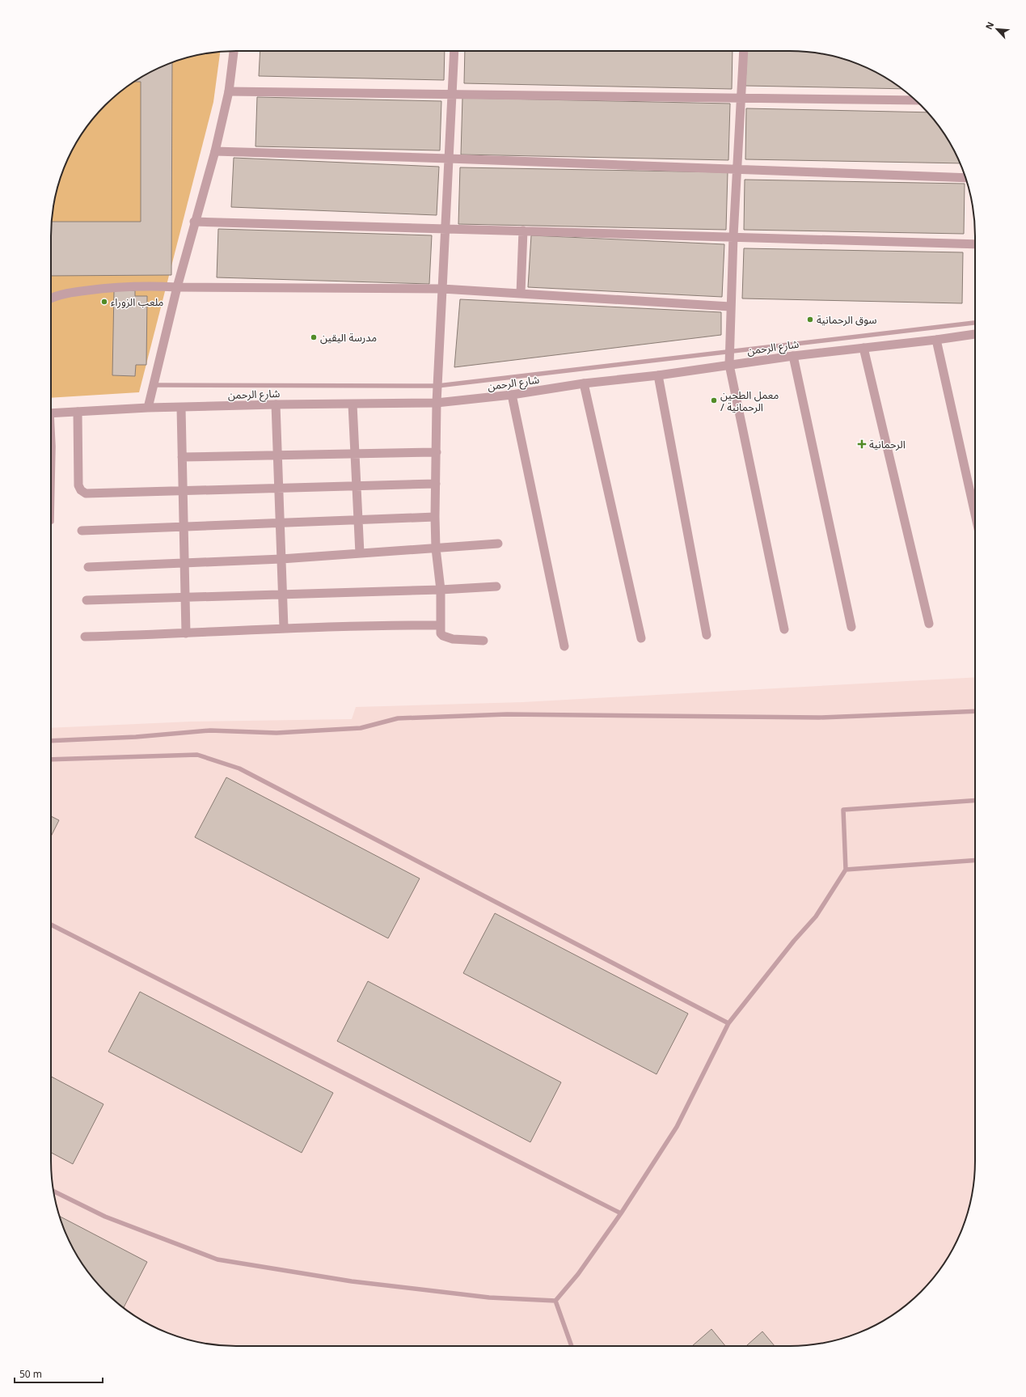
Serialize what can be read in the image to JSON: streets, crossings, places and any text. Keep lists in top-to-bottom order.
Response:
{
  "streets": {
    "street": ["شارع الرحمن"]
  },
  "places": {
    "other": [
      "ملعب الزوراء",
      "سوق الرحمانية",
      "مدرسة اليقين",
      "معمل الطحين / الرحمانية"
    ],
    "health": ["الرحمانية"]
  },
  "scale_bar": "50 m",
  "north": "top left"
}
